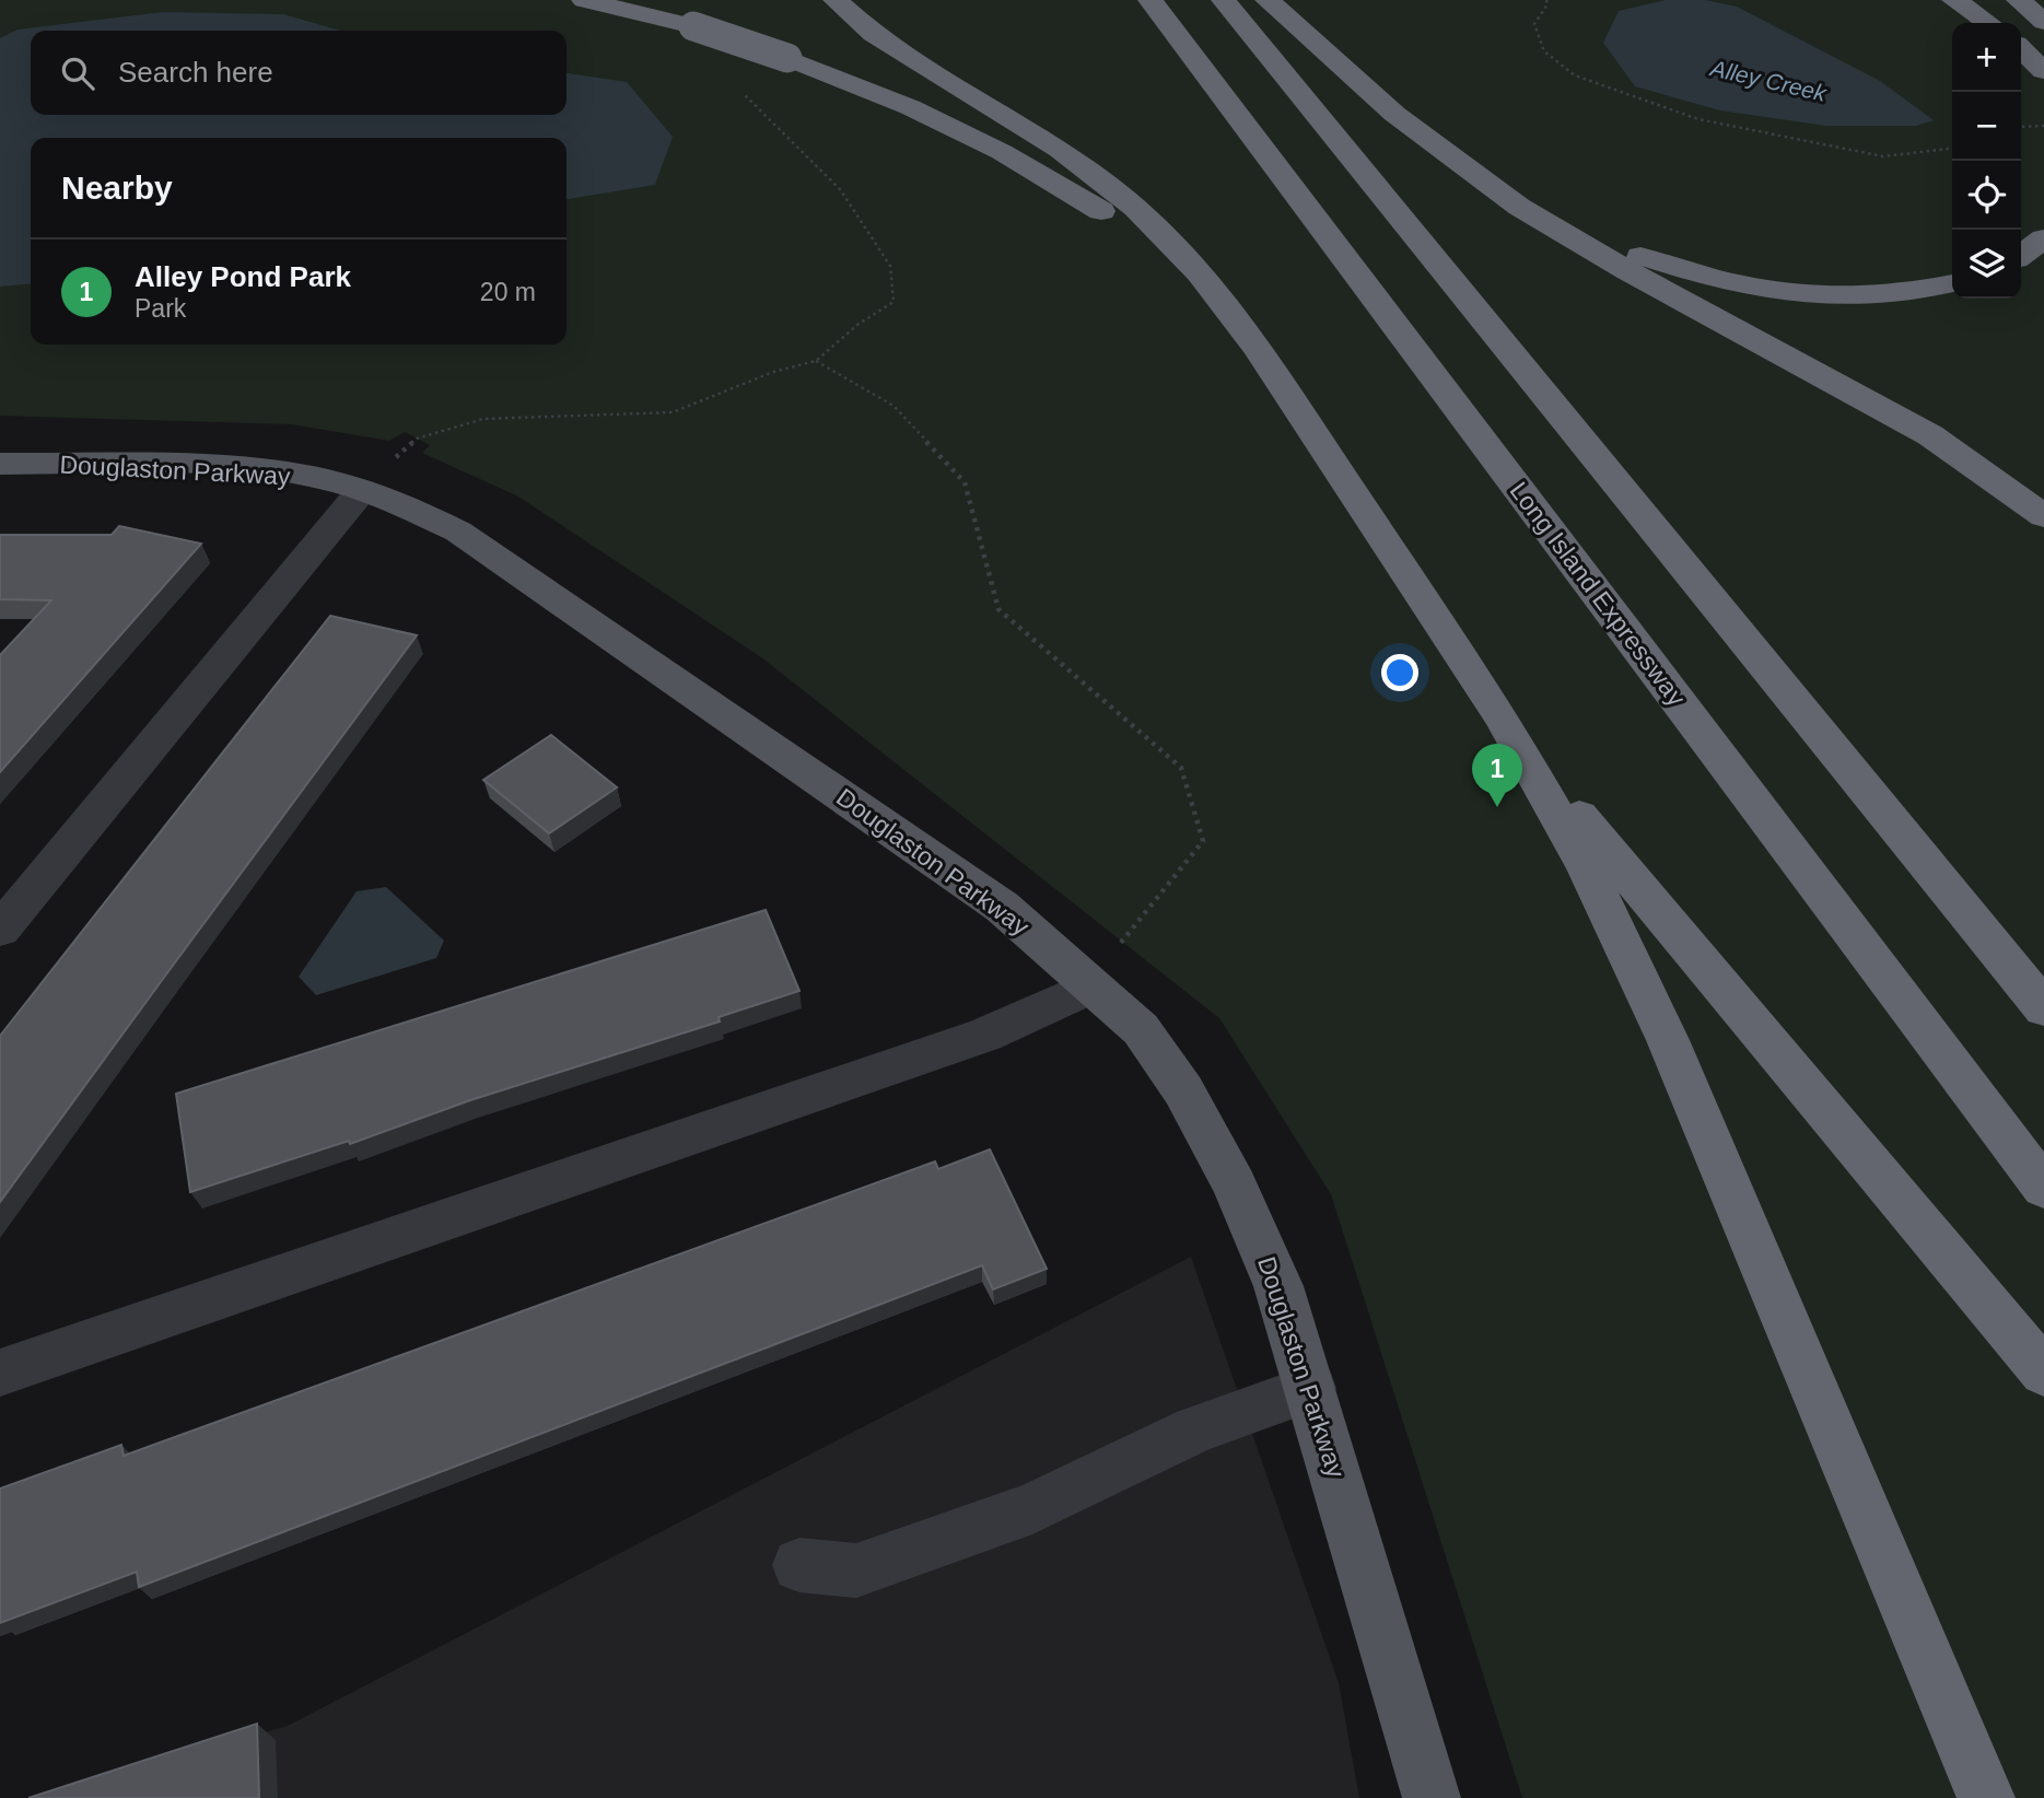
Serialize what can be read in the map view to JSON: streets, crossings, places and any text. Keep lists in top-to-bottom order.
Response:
{
  "streets": {
    "highway": ["Long Island Expressway"],
    "main road": ["Douglaston Parkway"]
  },
  "water": ["Alley Creek"],
  "page": {
    "map_buttons": ["+", "−"],
    "search": "Search here",
    "heading": "Nearby",
    "list": [
      {
        "mark": "1",
        "name": "Alley Pond Park",
        "note": "Park",
        "value": "20 m"
      }
    ],
    "pins": "1"
  }
}
